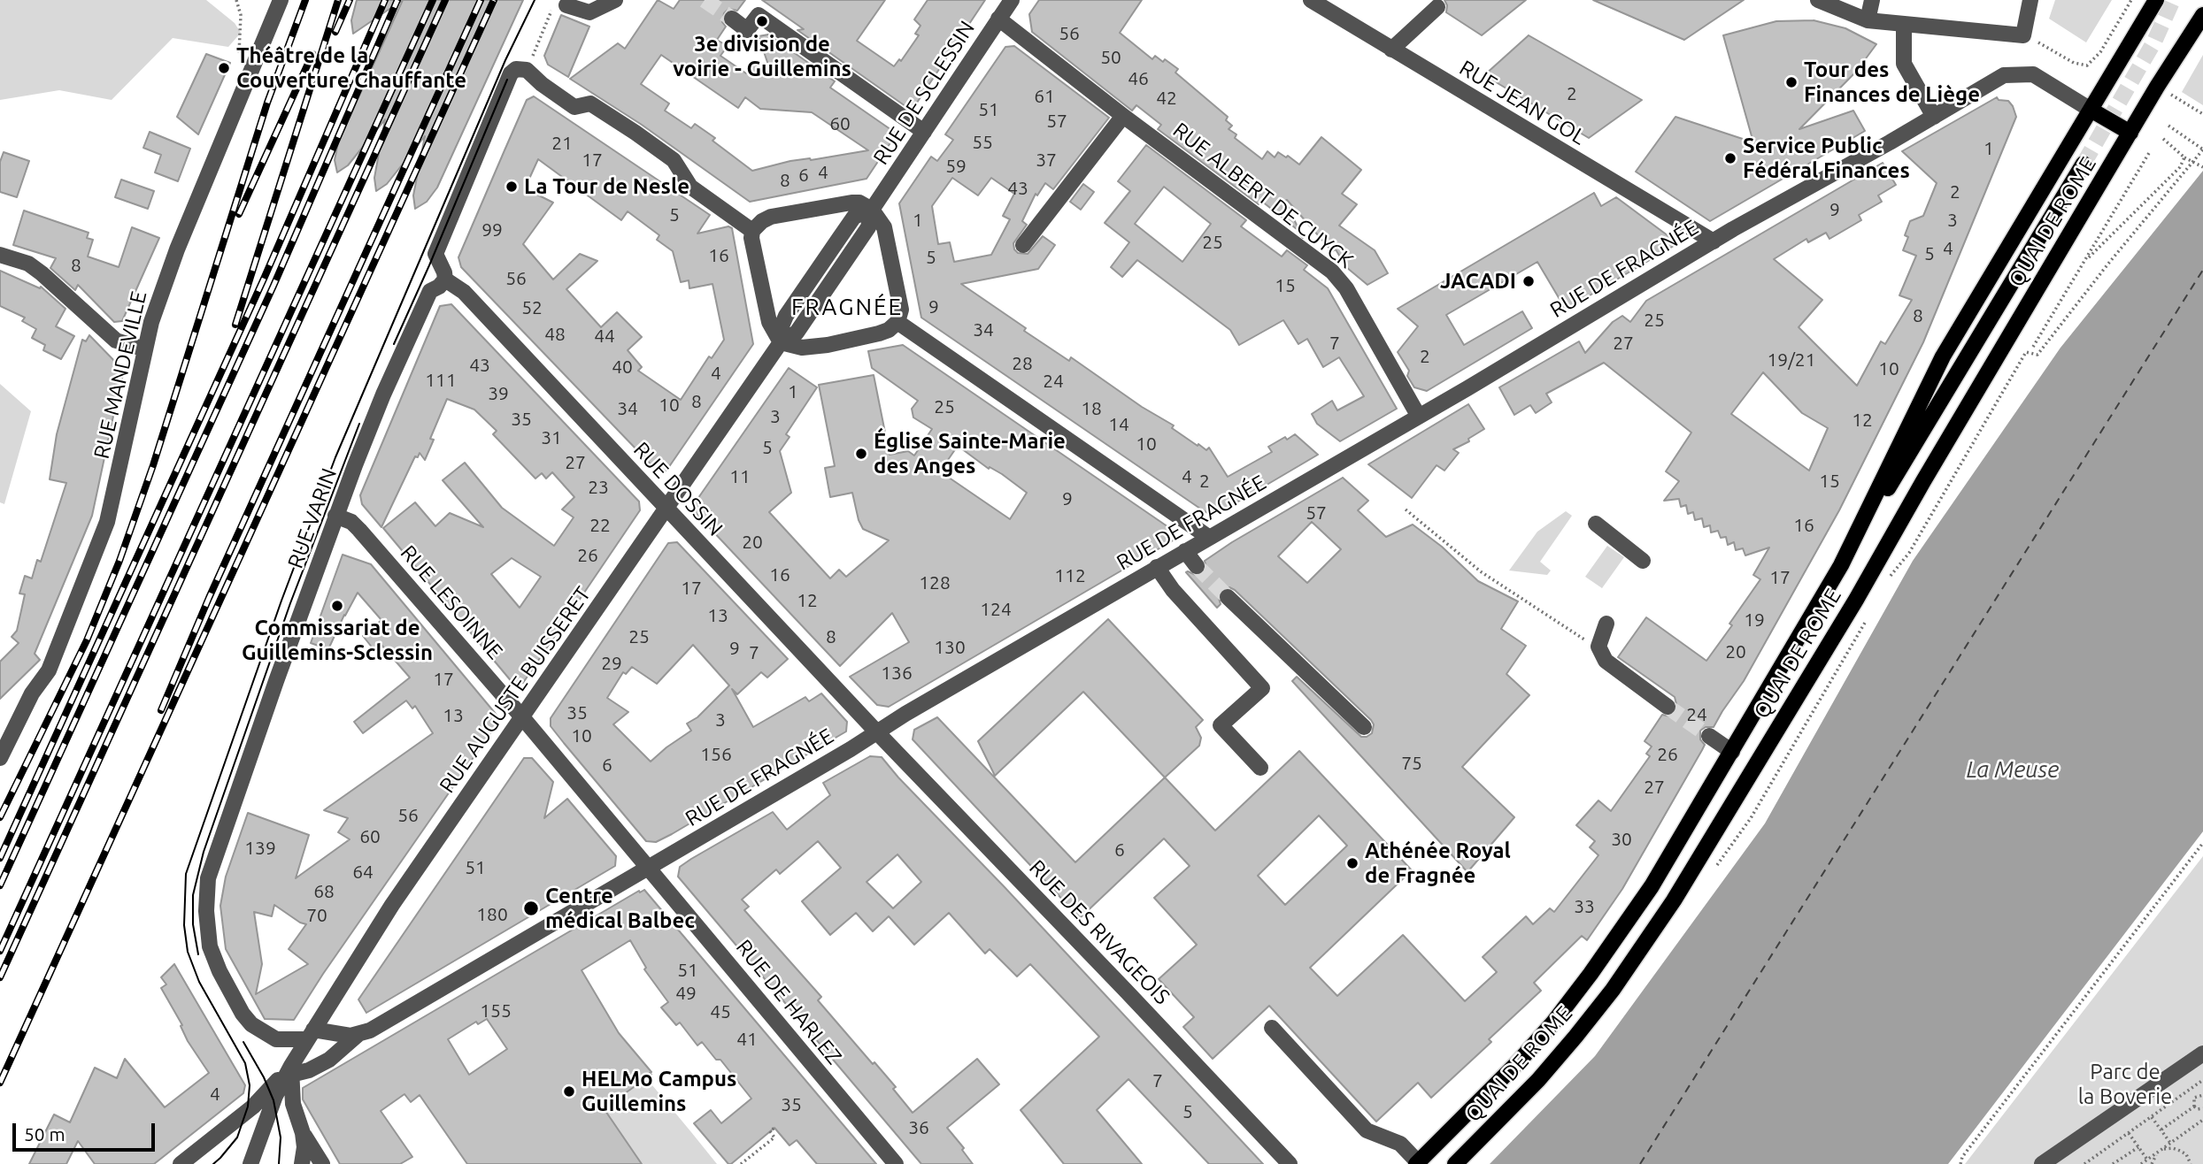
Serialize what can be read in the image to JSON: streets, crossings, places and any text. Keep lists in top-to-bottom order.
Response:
{
  "streets": {
    "main road": ["QUAI DE ROME"],
    "street": [
      "RUE DE SCLESSIN",
      "RUE JEAN GOL",
      "RUE ALBERT DE CUYCK",
      "RUE DE FRAGNÉE",
      "RUE MANDEVILLE",
      "RUE DOSSIN",
      "RUE VARIN",
      "RUE LESOINNE",
      "RUE AUGUSTE BUISSERET",
      "RUE DES RIVAGEOIS",
      "RUE DE HARLEZ"
    ]
  },
  "crossings": [
    ["RUE DE SCLESSIN", "RUE ALBERT DE CUYCK"],
    ["RUE DE SCLESSIN", "RUE AUGUSTE BUISSERET"],
    ["RUE JEAN GOL", "RUE DE FRAGNÉE"],
    ["RUE ALBERT DE CUYCK", "RUE DE FRAGNÉE"],
    ["QUAI DE ROME", "RUE DE FRAGNÉE"],
    ["RUE DE FRAGNÉE", "RUE DOSSIN"],
    ["RUE DE FRAGNÉE", "RUE LESOINNE"],
    ["RUE DE FRAGNÉE", "RUE AUGUSTE BUISSERET"],
    ["RUE DE FRAGNÉE", "RUE DES RIVAGEOIS"],
    ["RUE DE FRAGNÉE", "RUE DE HARLEZ"],
    ["RUE DOSSIN", "RUE VARIN"],
    ["RUE DOSSIN", "RUE AUGUSTE BUISSERET"],
    ["RUE DOSSIN", "RUE DES RIVAGEOIS"],
    ["RUE VARIN", "RUE LESOINNE"],
    ["RUE VARIN", "RUE AUGUSTE BUISSERET"],
    ["RUE LESOINNE", "RUE AUGUSTE BUISSERET"],
    ["RUE LESOINNE", "RUE DE HARLEZ"]
  ],
  "districts": ["FRAGNÉE"],
  "water": ["La Meuse"],
  "parks": ["Parc de la Boverie"],
  "places": [
    "3e division de voirie - Guillemins",
    "Théâtre de la Couverture Chauffante",
    "Tour des Finances de Liège",
    "Service Public Fédéral Finances",
    "La Tour de Nesle",
    "JACADI",
    "Église Sainte-Marie des Anges",
    "Commissariat de Guillemins-Sclessin",
    "Athénée Royal de Fragnée",
    "Centre médical Balbec",
    "HELMo Campus Guillemins"
  ],
  "house_numbers": [
    "56",
    "50",
    "46",
    "2",
    "61",
    "42",
    "51",
    "57",
    "60",
    "55",
    "21",
    "1",
    "17",
    "37",
    "59",
    "4",
    "6",
    "8",
    "43",
    "2",
    "9",
    "5",
    "1",
    "3",
    "99",
    "25",
    "4",
    "5",
    "16",
    "5",
    "8",
    "56",
    "15",
    "9",
    "52",
    "8",
    "25",
    "34",
    "48",
    "44",
    "7",
    "27",
    "2",
    "19/21",
    "28",
    "43",
    "40",
    "10",
    "4",
    "111",
    "24",
    "1",
    "39",
    "8",
    "10",
    "25",
    "34",
    "18",
    "3",
    "35",
    "12",
    "14",
    "31",
    "10",
    "5",
    "27",
    "11",
    "4",
    "2",
    "15",
    "23",
    "9",
    "57",
    "22",
    "16",
    "20",
    "26",
    "16",
    "112",
    "17",
    "128",
    "17",
    "12",
    "124",
    "13",
    "19",
    "25",
    "8",
    "130",
    "9",
    "20",
    "7",
    "29",
    "136",
    "17",
    "35",
    "24",
    "13",
    "3",
    "10",
    "156",
    "26",
    "75",
    "6",
    "27",
    "56",
    "60",
    "30",
    "139",
    "6",
    "51",
    "64",
    "68",
    "33",
    "180",
    "70",
    "51",
    "49",
    "155",
    "45",
    "41",
    "7",
    "4",
    "35",
    "5",
    "36"
  ],
  "scale_bar": "50 m"
}
